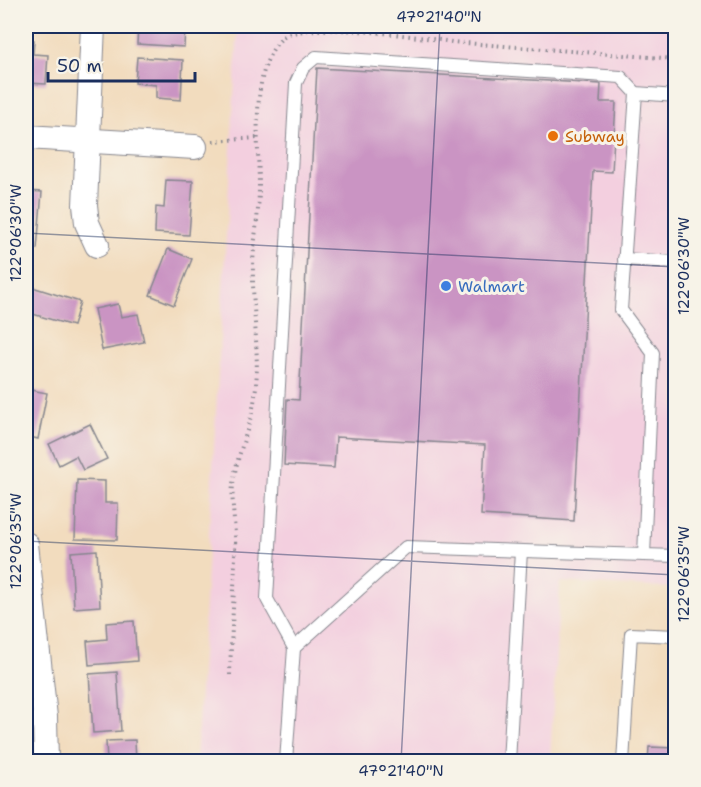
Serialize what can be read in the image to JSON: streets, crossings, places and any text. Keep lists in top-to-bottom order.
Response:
{
  "places": ["Subway", "Walmart"],
  "scale_bar": "50 m",
  "coordinates": ["47°21'40\"N", "122°06'30\"W", "122°06'35\"W"]
}
